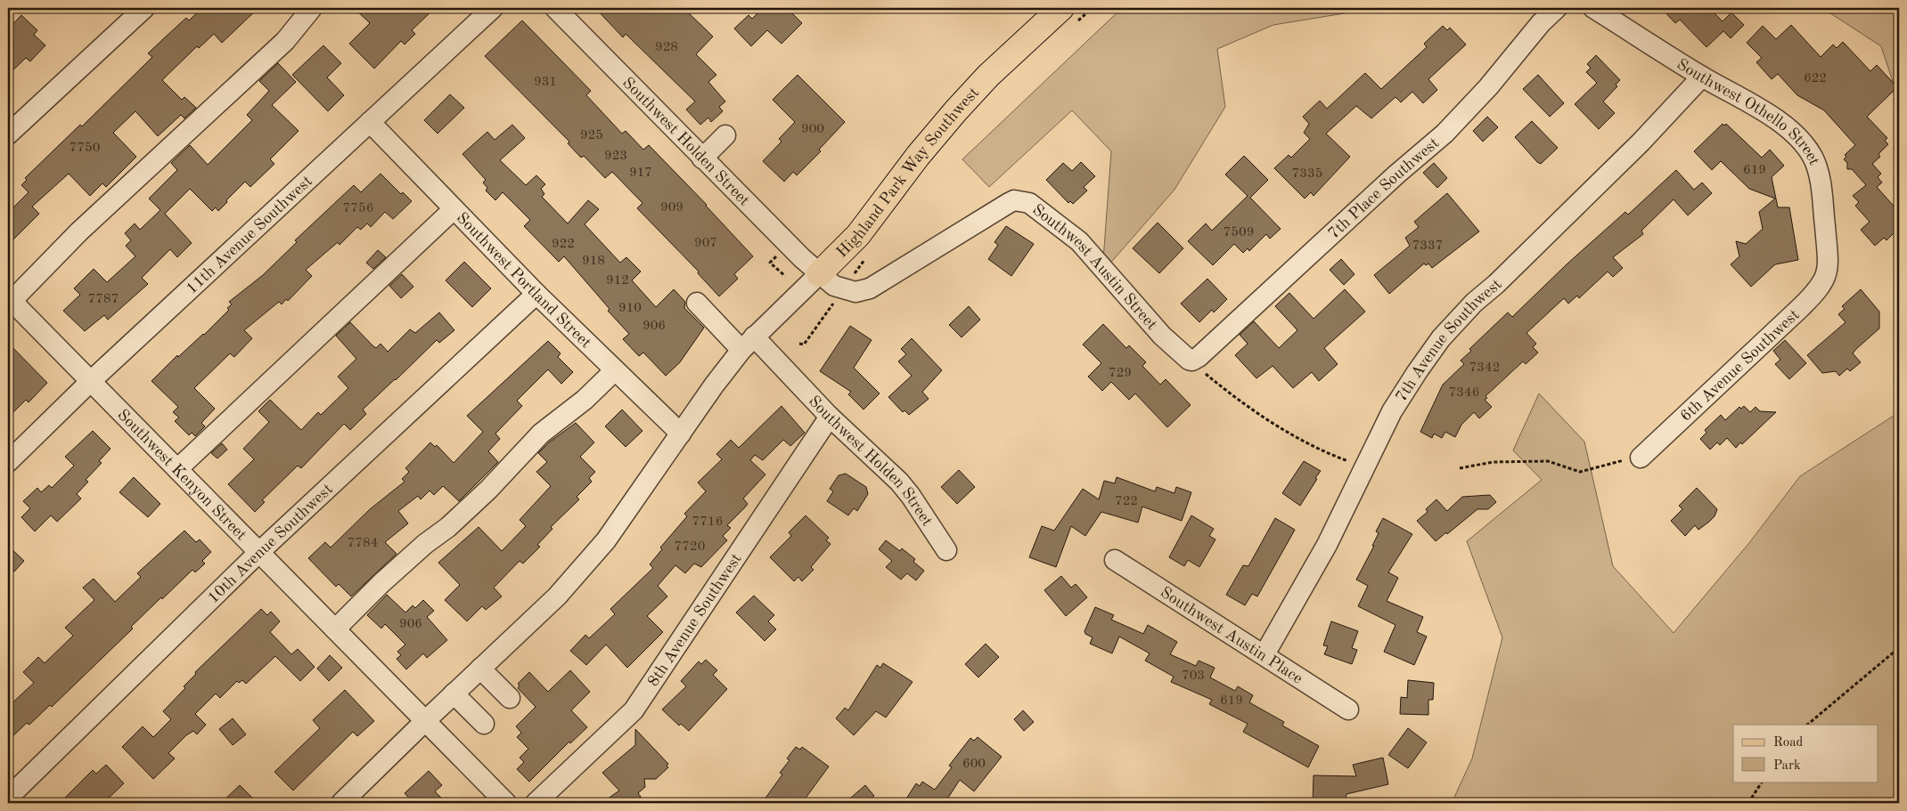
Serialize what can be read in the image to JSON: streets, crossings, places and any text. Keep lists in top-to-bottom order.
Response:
{
  "streets": {
    "main road": ["Highland Park Way Southwest"],
    "street": [
      "Southwest Othello Street",
      "Southwest Holden Street",
      "7th Place Southwest",
      "11th Avenue Southwest",
      "Southwest Austin Street",
      "Southwest Portland Street",
      "7th Avenue Southwest",
      "6th Avenue Southwest",
      "Southwest Kenyon Street",
      "10th Avenue Southwest",
      "8th Avenue Southwest",
      "Southwest Austin Place"
    ]
  },
  "crossings": [
    ["Southwest Othello Street", "7th Avenue Southwest"],
    ["Southwest Othello Street", "6th Avenue Southwest"],
    ["Southwest Holden Street", "Highland Park Way Southwest"],
    ["Southwest Holden Street", "Southwest Austin Street"],
    ["Southwest Holden Street", "8th Avenue Southwest"],
    ["Highland Park Way Southwest", "Southwest Austin Street"],
    ["Highland Park Way Southwest", "Southwest Portland Street"],
    ["Highland Park Way Southwest", "Southwest Kenyon Street"],
    ["7th Place Southwest", "Southwest Austin Street"],
    ["11th Avenue Southwest", "Southwest Portland Street"],
    ["11th Avenue Southwest", "Southwest Kenyon Street"],
    ["Southwest Portland Street", "10th Avenue Southwest"],
    ["7th Avenue Southwest", "Southwest Austin Place"],
    ["Southwest Kenyon Street", "10th Avenue Southwest"]
  ],
  "house_numbers": [
    "928",
    "622",
    "931",
    "900",
    "925",
    "7750",
    "923",
    "619",
    "917",
    "7335",
    "909",
    "7756",
    "7509",
    "907",
    "922",
    "7337",
    "918",
    "912",
    "7787",
    "910",
    "906",
    "7342",
    "729",
    "7346",
    "722",
    "7716",
    "7784",
    "7720",
    "906",
    "703",
    "619",
    "600"
  ],
  "legend": ["Road", "Park"]
}
